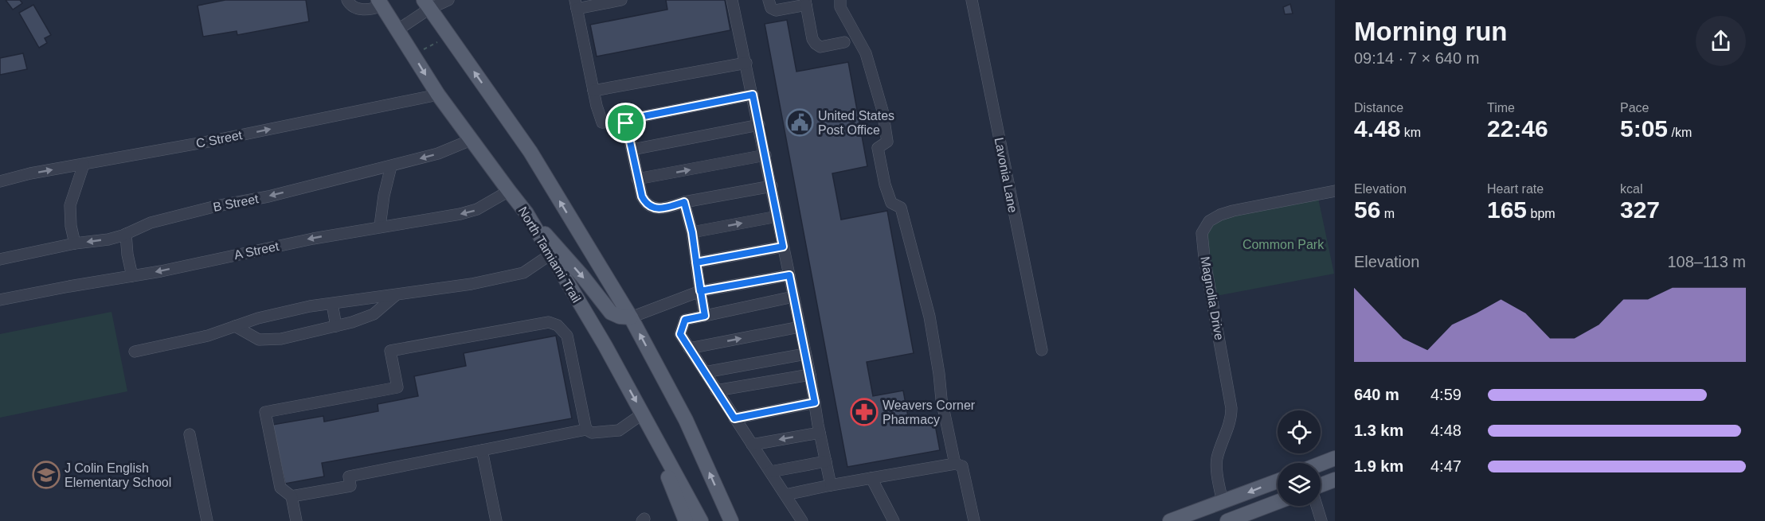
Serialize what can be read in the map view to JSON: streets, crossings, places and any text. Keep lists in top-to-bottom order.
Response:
{
  "streets": {
    "main road": ["North Tamiami Trail"],
    "street": [
      "C Street",
      "Lavonia Lane",
      "B Street",
      "A Street",
      "Magnolia Drive"
    ]
  },
  "crossings": [
    ["C Street", "North Tamiami Trail"],
    ["B Street", "North Tamiami Trail"],
    ["A Street", "North Tamiami Trail"]
  ],
  "one_way": ["C Street", "B Street"],
  "parks": ["Common Park"],
  "places": {
    "public building": ["United States Post Office"],
    "pharmacy": ["Weavers Corner Pharmacy"],
    "school or university": ["J Colin English Elementary School"]
  },
  "page": {
    "heading": ["Morning run", "09:14 · 7 × 640 m"],
    "stats": [
      ["Distance", "4.48 km"],
      ["Time", "22:46"],
      ["Pace", "5:05 /km"],
      ["Elevation", "56 m"],
      ["Heart rate", "165 bpm"],
      ["kcal", "327"]
    ],
    "chart": ["Elevation", "108–113 m"],
    "list": [
      {
        "name": "640 m",
        "note": "4:59"
      },
      {
        "name": "1.3 km",
        "note": "4:48"
      },
      {
        "name": "1.9 km",
        "note": "4:47"
      }
    ]
  }
}
